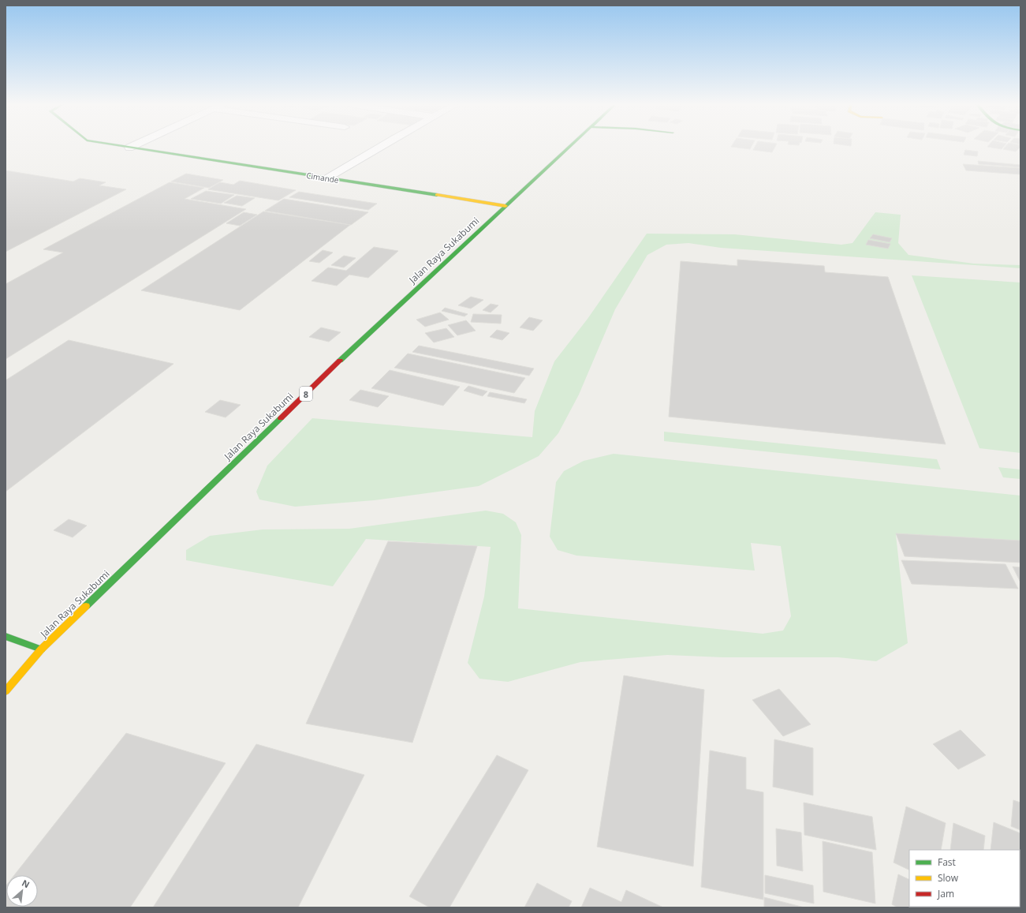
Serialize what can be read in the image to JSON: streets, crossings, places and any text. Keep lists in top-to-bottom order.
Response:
{
  "streets": {
    "main road": ["Cimande", "Jalan Raya Sukabumi", "8"]
  },
  "crossings": [
    ["Cimande", "Jalan Raya Sukabumi"]
  ],
  "legend": ["Fast", "Slow", "Jam"],
  "north": "top right"
}
